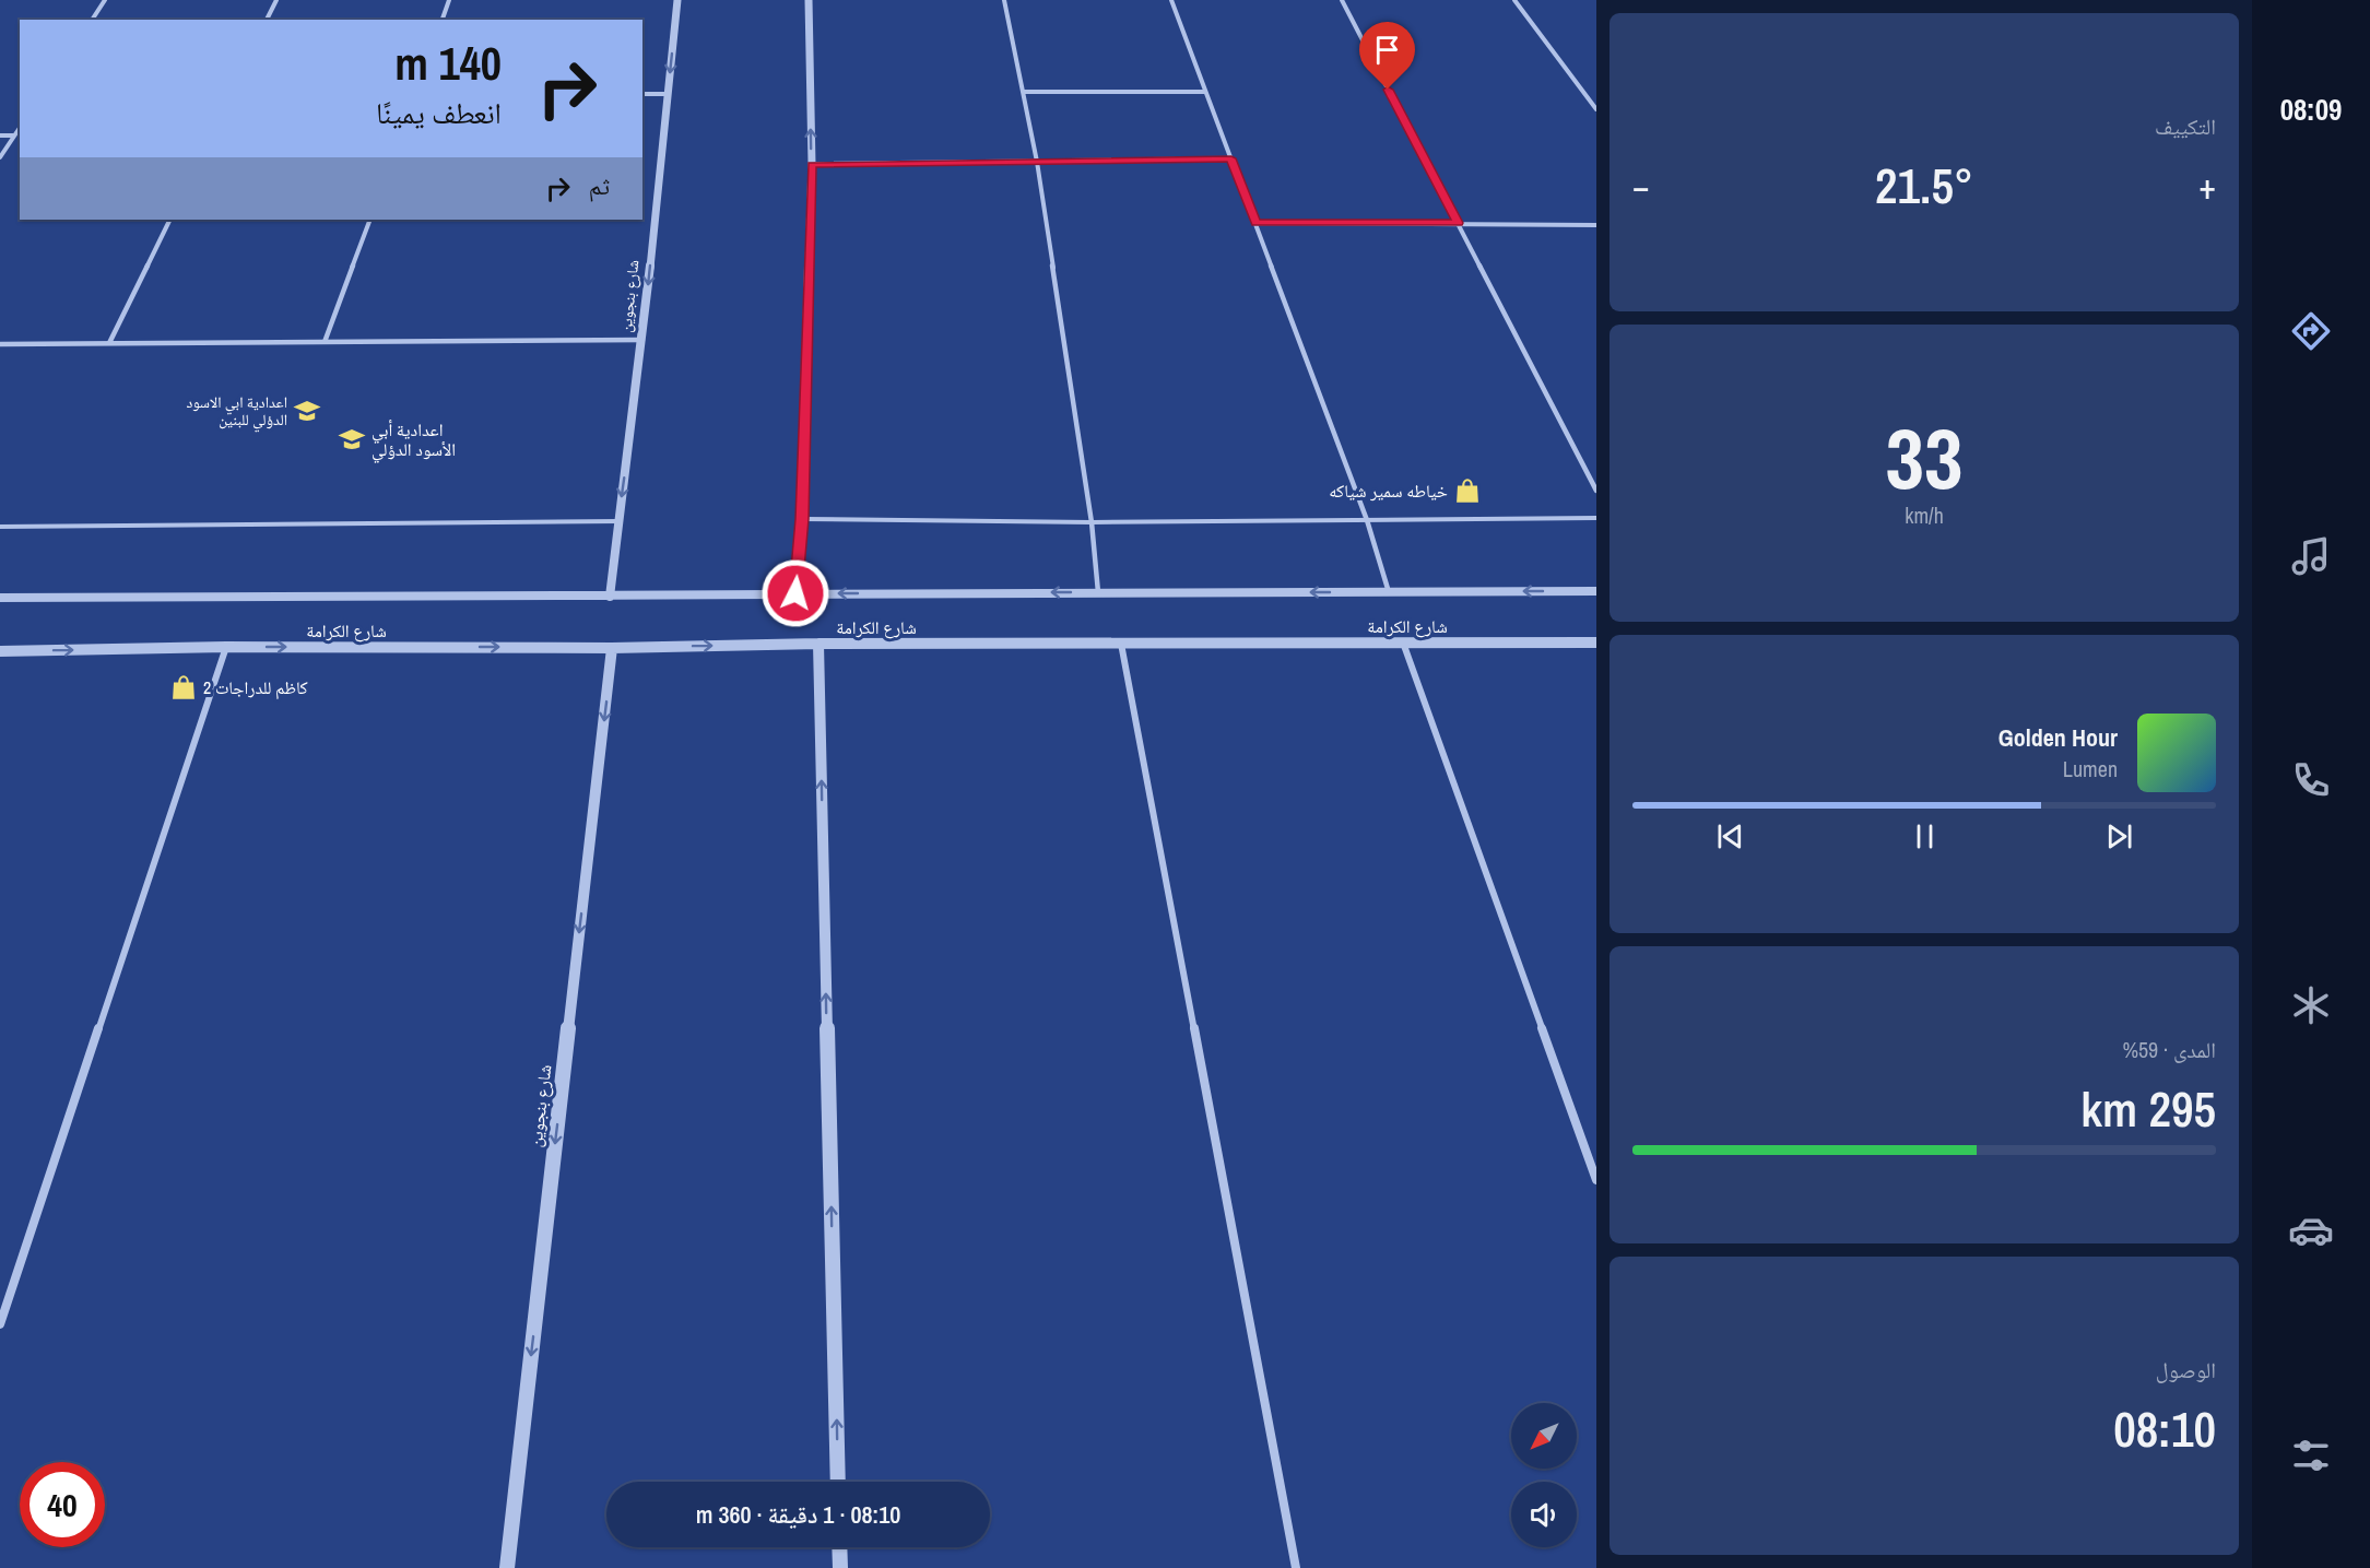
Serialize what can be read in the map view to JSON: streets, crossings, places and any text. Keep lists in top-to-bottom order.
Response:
{
  "streets": {
    "street": ["شارع بنجوين", "شارع الكرامة"]
  },
  "crossings": [
    ["شارع بنجوين", "شارع الكرامة"]
  ],
  "one_way": ["شارع بنجوين"],
  "places": {
    "school or university": ["اعدادية ابي الاسود الدؤلي للبنين", "اعدادية أبي الأسود الدؤلي"],
    "shop": ["خياطه سمير شياكه", "كاظم للدراجات 2"]
  },
  "north": "bottom left",
  "page": {
    "tabs": "08:09",
    "tile": [
      "التكييف",
      ["33", "km/h"],
      ["المدى · 59%", "295 km"],
      ["الوصول", "08:10"]
    ],
    "turn": ["140 m", "انعطف يمينًا"],
    "then": "ثم",
    "heat": ["−", "21.5°", "+"],
    "song": ["Golden Hour", "Lumen"],
    "limit": "40",
    "trip": "08:10 · 1 دقيقة · 360 m"
  }
}
